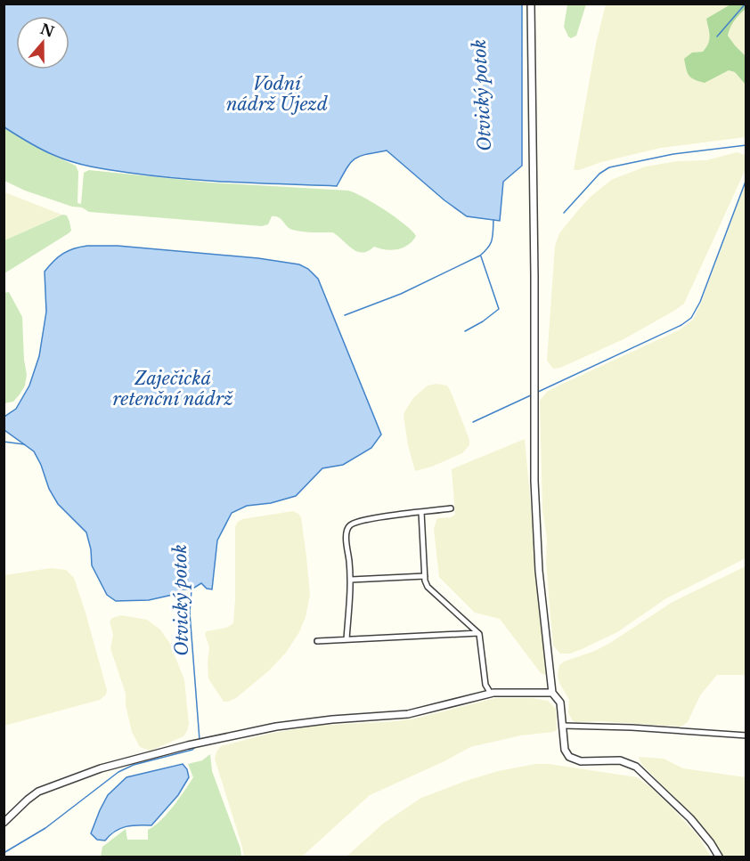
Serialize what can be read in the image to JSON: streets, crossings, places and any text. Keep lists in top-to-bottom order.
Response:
{
  "water": ["Vodní nádrž Újezd", "Otvický potok", "Zaječická retenční nádrž"],
  "north": "top"
}
